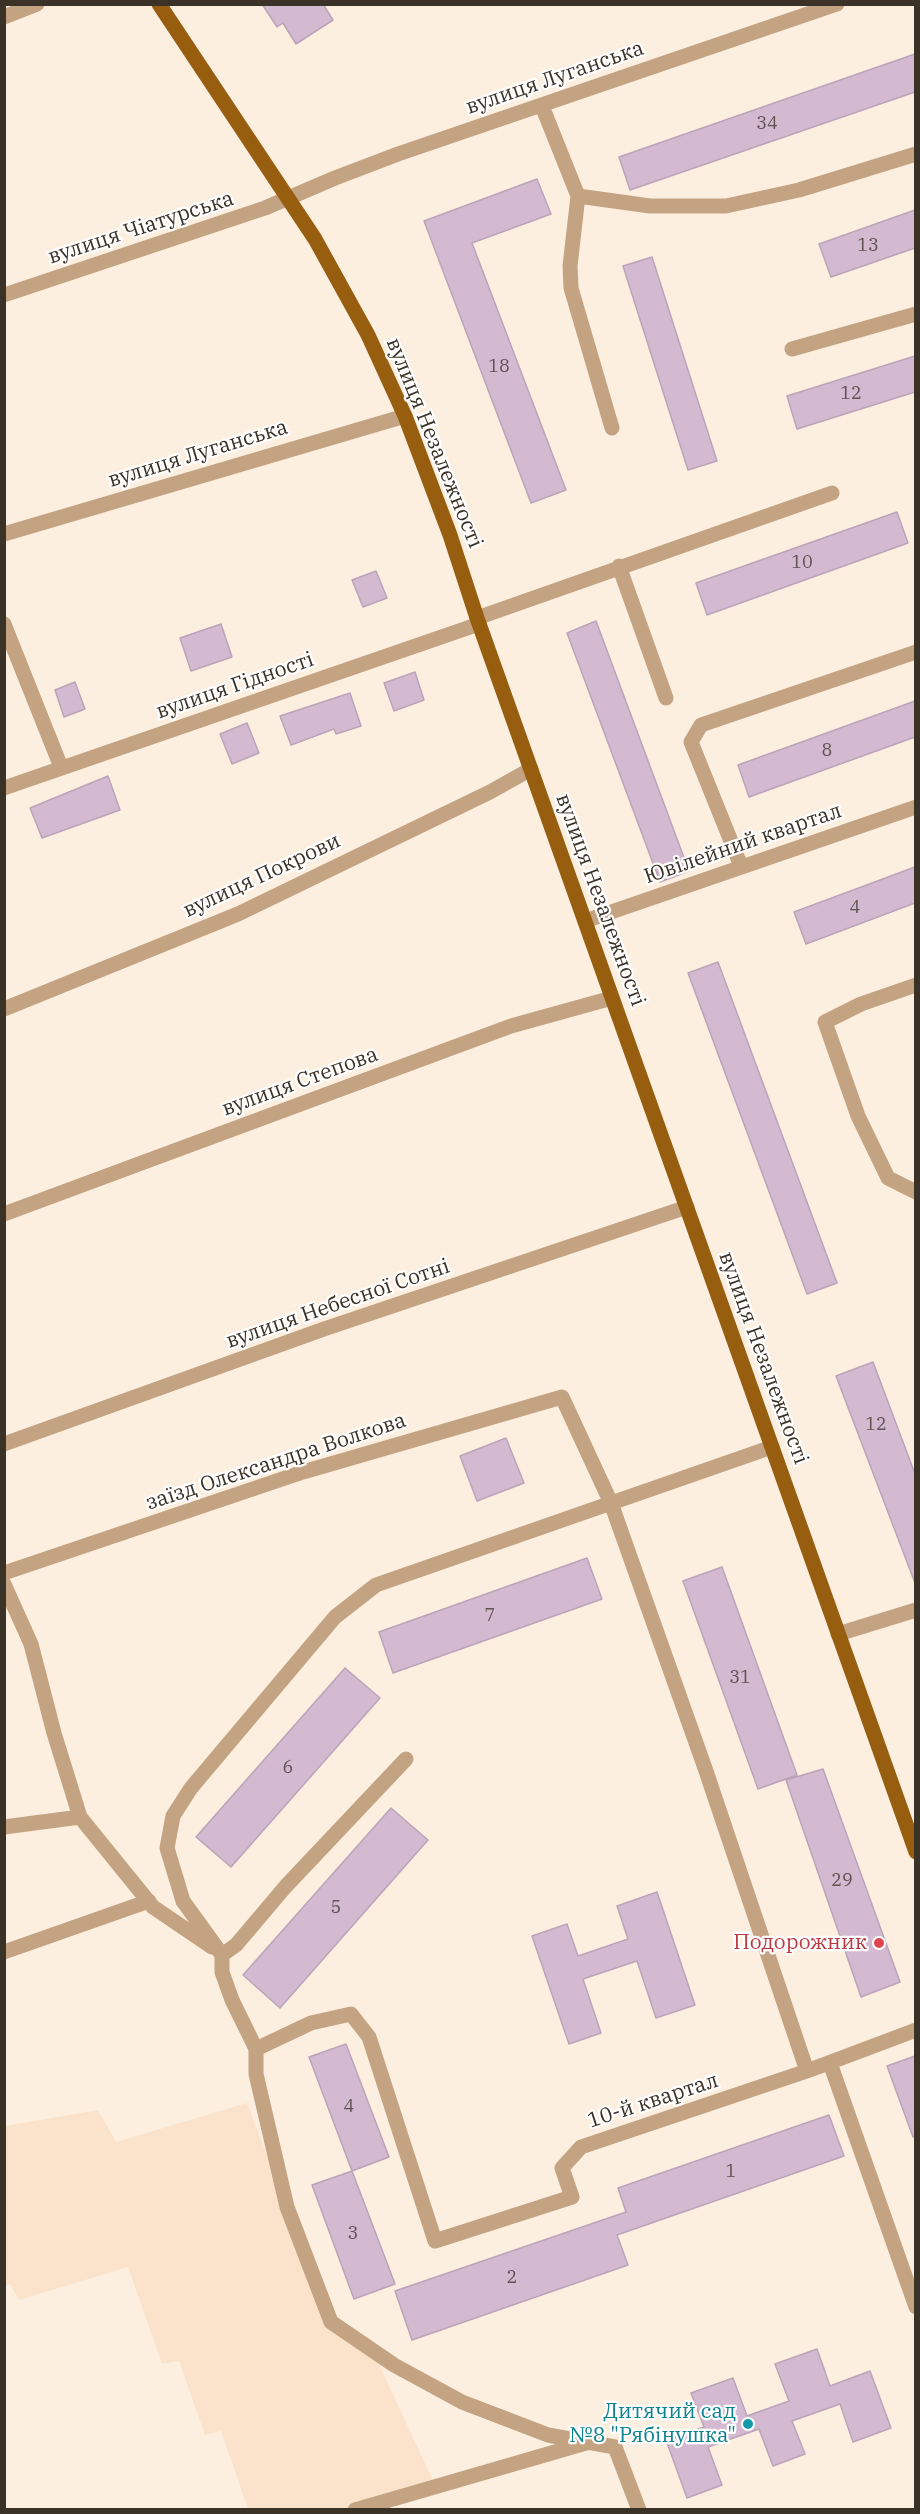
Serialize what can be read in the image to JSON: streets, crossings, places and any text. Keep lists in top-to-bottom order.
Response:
{
  "streets": {
    "main road": ["вулиця Незалежності"],
    "street": [
      "вулиця Луганська",
      "вулиця Чіатурська",
      "вулиця Гідності",
      "Ювілейний квартал",
      "вулиця Покрови",
      "вулиця Степова",
      "вулиця Небесної Сотні",
      "заїзд Олександра Волкова",
      "10-й квартал"
    ]
  },
  "crossings": [
    ["вулиця Луганська", "вулиця Чіатурська"],
    ["вулиця Луганська", "вулиця Незалежності"],
    ["вулиця Чіатурська", "вулиця Незалежності"],
    ["вулиця Незалежності", "вулиця Гідності"],
    ["вулиця Незалежності", "Ювілейний квартал"],
    ["вулиця Незалежності", "вулиця Покрови"],
    ["вулиця Незалежності", "вулиця Степова"],
    ["вулиця Незалежності", "вулиця Небесної Сотні"]
  ],
  "places": ["Подорожник", "Дитячий сад №8 \"Рябінушка\""],
  "house_numbers": [
    "34",
    "13",
    "18",
    "12",
    "10",
    "8",
    "4",
    "12",
    "7",
    "31",
    "6",
    "29",
    "5",
    "4",
    "1",
    "3",
    "2"
  ]
}
